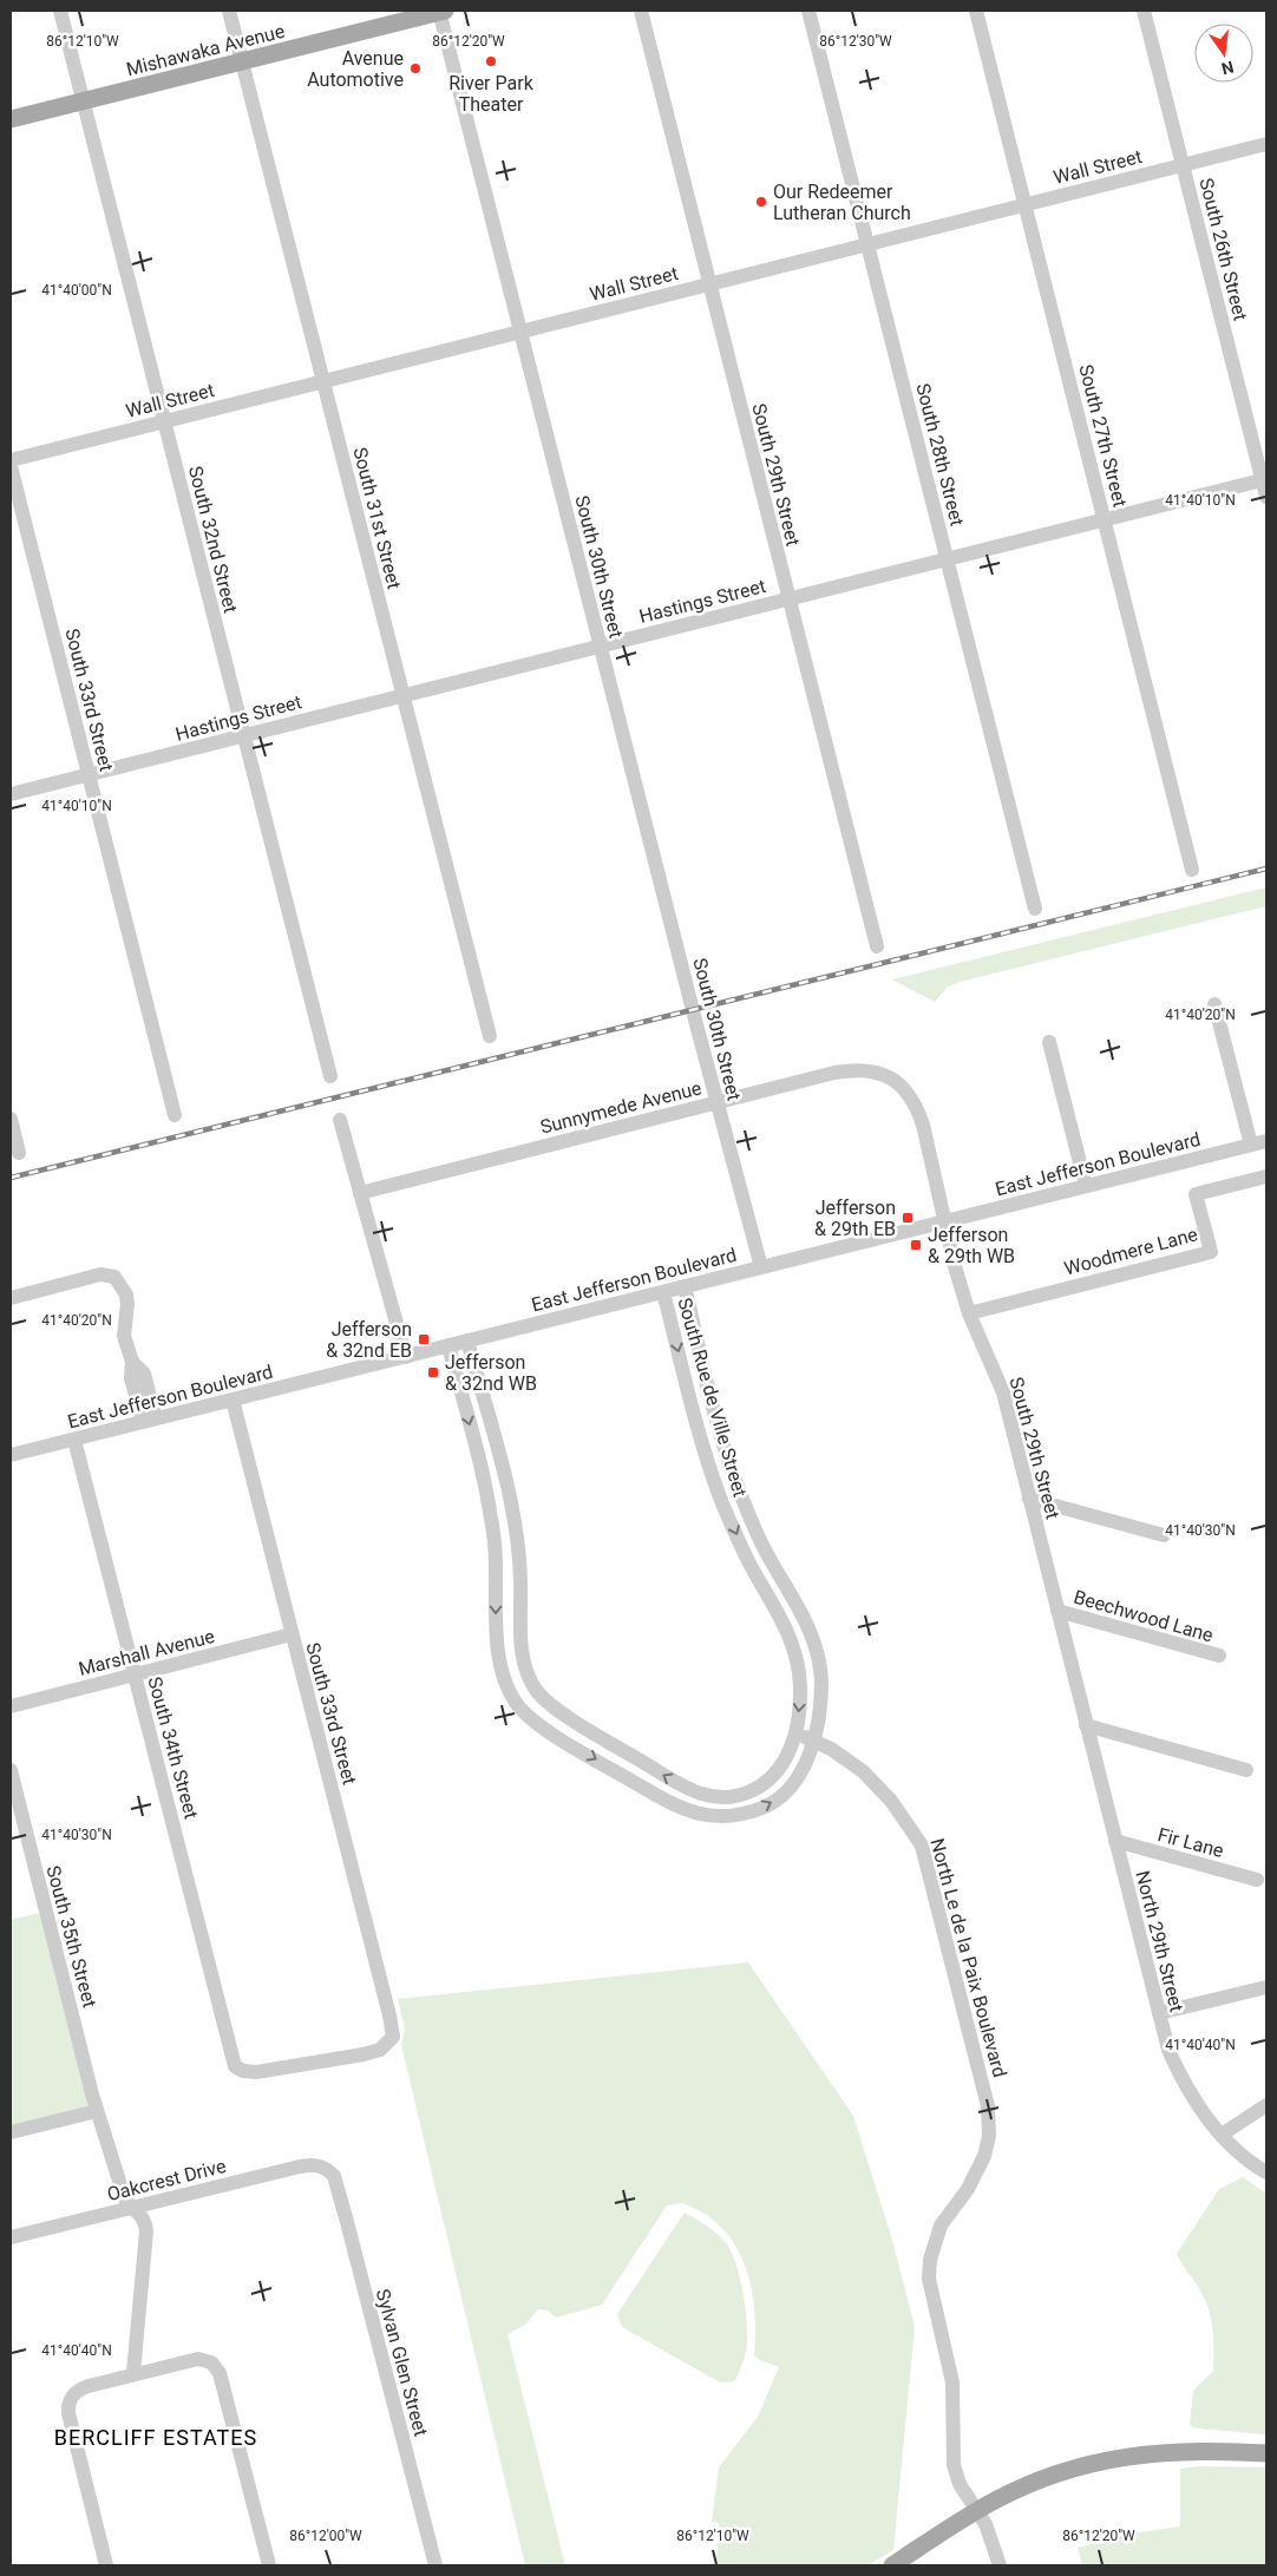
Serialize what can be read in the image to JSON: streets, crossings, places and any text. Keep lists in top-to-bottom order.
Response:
{
  "streets": {
    "main road": ["Mishawaka Avenue"],
    "street": [
      "Wall Street",
      "South 26th Street",
      "South 27th Street",
      "South 28th Street",
      "South 29th Street",
      "South 31st Street",
      "South 32nd Street",
      "South 30th Street",
      "Hastings Street",
      "South 33rd Street",
      "Sunnymede Avenue",
      "East Jefferson Boulevard",
      "Woodmere Lane",
      "South Rue de Ville Street",
      "Beechwood Lane",
      "Marshall Avenue",
      "South 34th Street",
      "Fir Lane",
      "South 35th Street",
      "North 29th Street",
      "North Le de la Paix Boulevard",
      "Oakcrest Drive",
      "Sylvan Glen Street"
    ]
  },
  "crossings": [
    ["Mishawaka Avenue", "South 31st Street"],
    ["Mishawaka Avenue", "South 32nd Street"],
    ["Mishawaka Avenue", "South 30th Street"],
    ["Wall Street", "South 26th Street"],
    ["Wall Street", "South 27th Street"],
    ["Wall Street", "South 28th Street"],
    ["Wall Street", "South 29th Street"],
    ["Wall Street", "South 31st Street"],
    ["Wall Street", "South 32nd Street"],
    ["Wall Street", "South 30th Street"],
    ["South 26th Street", "Hastings Street"],
    ["South 27th Street", "Hastings Street"],
    ["South 28th Street", "Hastings Street"],
    ["South 29th Street", "Hastings Street"],
    ["South 29th Street", "Sunnymede Avenue"],
    ["South 29th Street", "East Jefferson Boulevard"],
    ["South 29th Street", "Woodmere Lane"],
    ["South 29th Street", "Beechwood Lane"],
    ["South 29th Street", "Fir Lane"],
    ["South 29th Street", "North 29th Street"],
    ["South 31st Street", "Hastings Street"],
    ["South 32nd Street", "Hastings Street"],
    ["South 30th Street", "Hastings Street"],
    ["South 30th Street", "Sunnymede Avenue"],
    ["South 30th Street", "East Jefferson Boulevard"],
    ["Hastings Street", "South 33rd Street"],
    ["South 33rd Street", "East Jefferson Boulevard"],
    ["South 33rd Street", "Marshall Avenue"],
    ["South 33rd Street", "South 34th Street"],
    ["East Jefferson Boulevard", "South Rue de Ville Street"],
    ["East Jefferson Boulevard", "South 34th Street"],
    ["South Rue de Ville Street", "North Le de la Paix Boulevard"],
    ["Marshall Avenue", "South 34th Street"],
    ["Fir Lane", "North 29th Street"],
    ["South 35th Street", "Oakcrest Drive"],
    ["Oakcrest Drive", "Sylvan Glen Street"]
  ],
  "districts": ["BERCLIFF ESTATES"],
  "places": {
    "other": ["River Park Theater", "Avenue Automotive", "Our Redeemer Lutheran Church"],
    "transit": [
      "Jefferson & 29th EB",
      "Jefferson & 29th WB",
      "Jefferson & 32nd EB",
      "Jefferson & 32nd WB"
    ]
  },
  "north": "bottom",
  "coordinates": [
    "86°12'10\"W",
    "86°12'20\"W",
    "86°12'30\"W",
    "41°40'00\"N",
    "41°40'10\"N",
    "41°40'20\"N",
    "41°40'30\"N",
    "41°40'40\"N",
    "86°12'00\"W"
  ]
}
